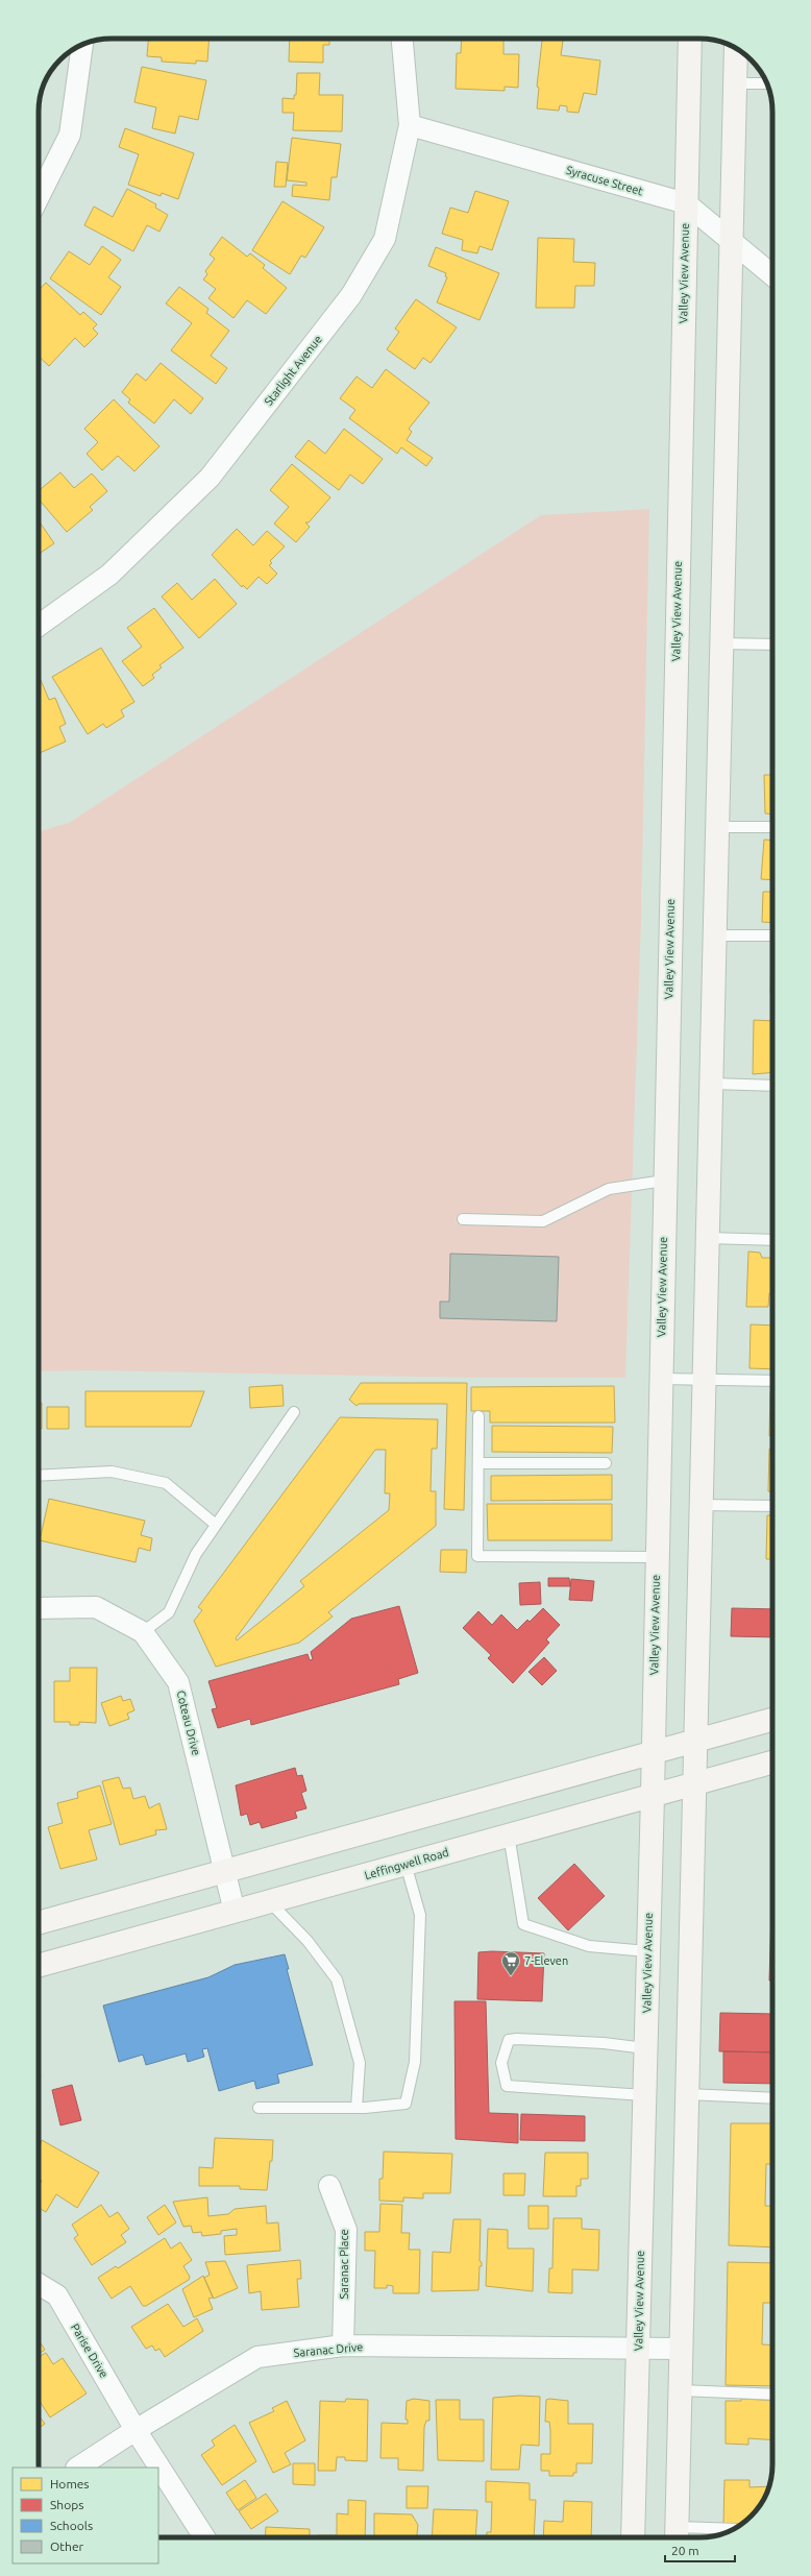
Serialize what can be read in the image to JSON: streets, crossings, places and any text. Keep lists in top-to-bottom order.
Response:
{
  "streets": {
    "main road": ["Valley View Avenue", "Leffingwell Road"],
    "street": [
      "Syracuse Street",
      "Starlight Avenue",
      "Coteau Drive",
      "Saranac Place",
      "Saranac Drive",
      "Parise Drive"
    ]
  },
  "crossings": [
    ["Syracuse Street", "Valley View Avenue"],
    ["Syracuse Street", "Starlight Avenue"],
    ["Valley View Avenue", "Leffingwell Road"],
    ["Valley View Avenue", "Saranac Drive"],
    ["Coteau Drive", "Leffingwell Road"],
    ["Saranac Place", "Saranac Drive"],
    ["Saranac Drive", "Parise Drive"]
  ],
  "places": {
    "supermarket": ["7-Eleven"]
  },
  "legend": [
    "Homes",
    "Shops",
    "Schools",
    "Other"
  ],
  "scale_bar": "20 m"
}
